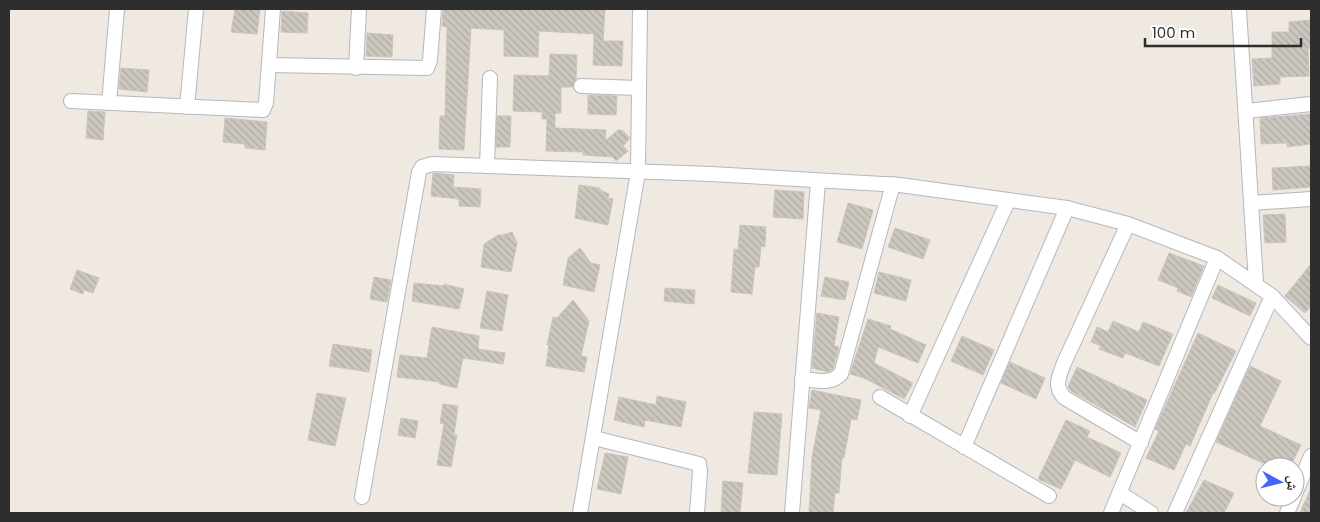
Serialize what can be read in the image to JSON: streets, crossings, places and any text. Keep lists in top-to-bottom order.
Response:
{
  "scale_bar": "100 m",
  "north": "right"
}
